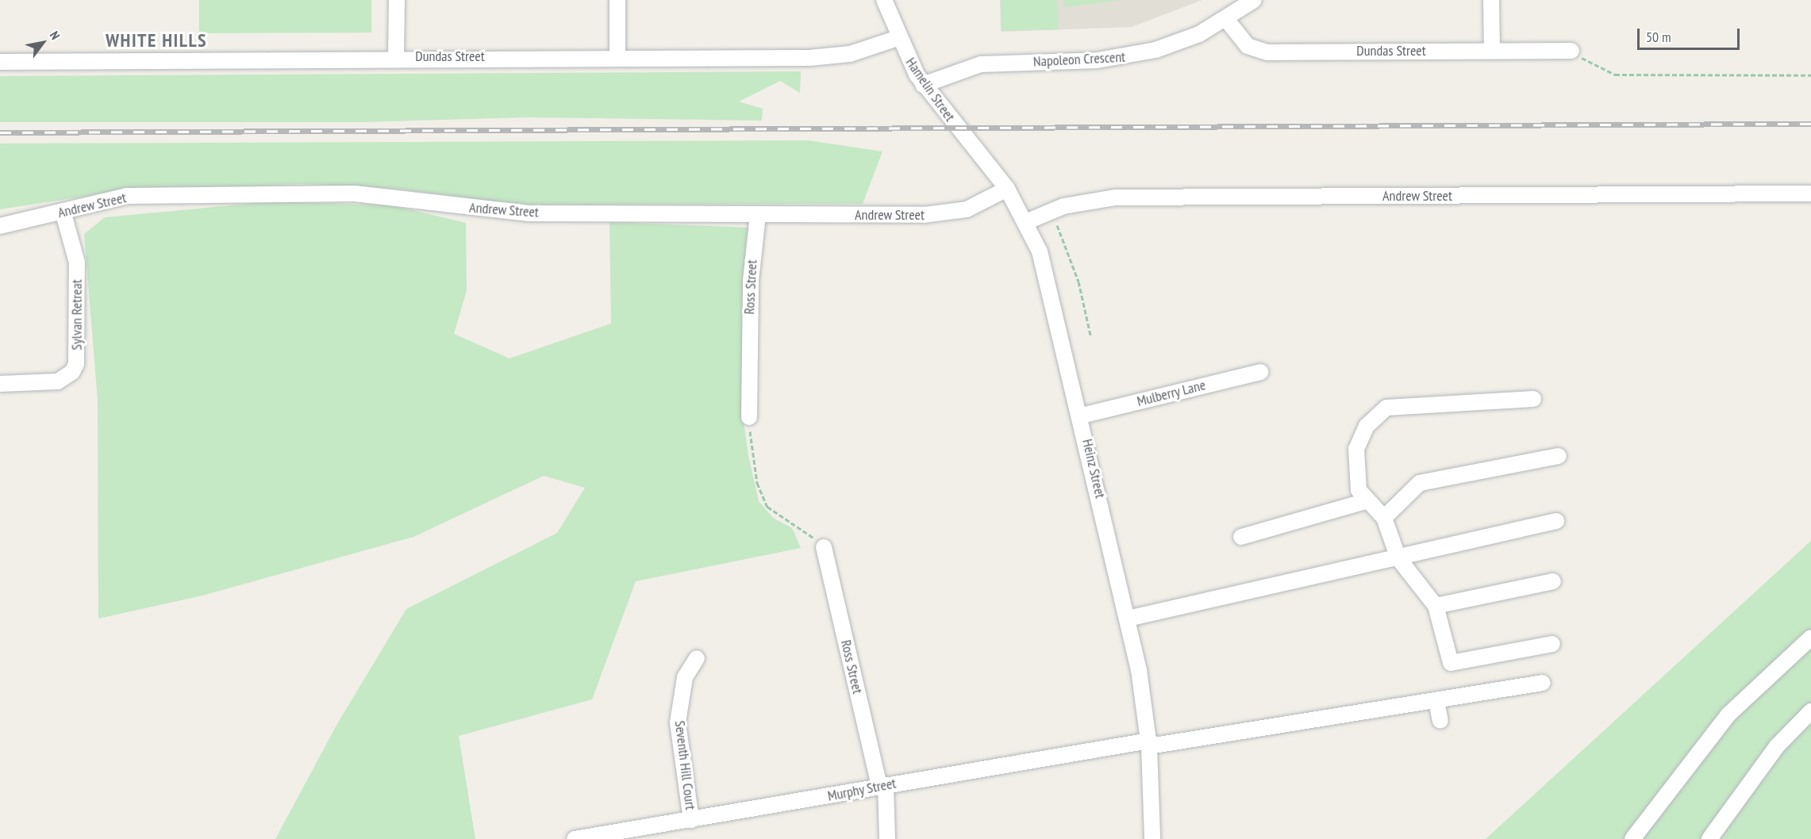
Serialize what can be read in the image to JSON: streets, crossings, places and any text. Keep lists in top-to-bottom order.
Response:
{
  "streets": {
    "street": [
      "Dundas Street",
      "Napoleon Crescent",
      "Hamelin Street",
      "Andrew Street",
      "Ross Street",
      "Sylvan Retreat",
      "Mulberry Lane",
      "Heinz Street",
      "Seventh Hill Court",
      "Murphy Street"
    ]
  },
  "crossings": [
    ["Dundas Street", "Napoleon Crescent"],
    ["Dundas Street", "Hamelin Street"],
    ["Napoleon Crescent", "Hamelin Street"],
    ["Hamelin Street", "Heinz Street"],
    ["Andrew Street", "Ross Street"],
    ["Andrew Street", "Sylvan Retreat"],
    ["Andrew Street", "Heinz Street"],
    ["Ross Street", "Murphy Street"],
    ["Mulberry Lane", "Heinz Street"],
    ["Heinz Street", "Murphy Street"],
    ["Seventh Hill Court", "Murphy Street"]
  ],
  "districts": ["WHITE HILLS"],
  "scale_bar": "50 m",
  "north": "top right"
}
